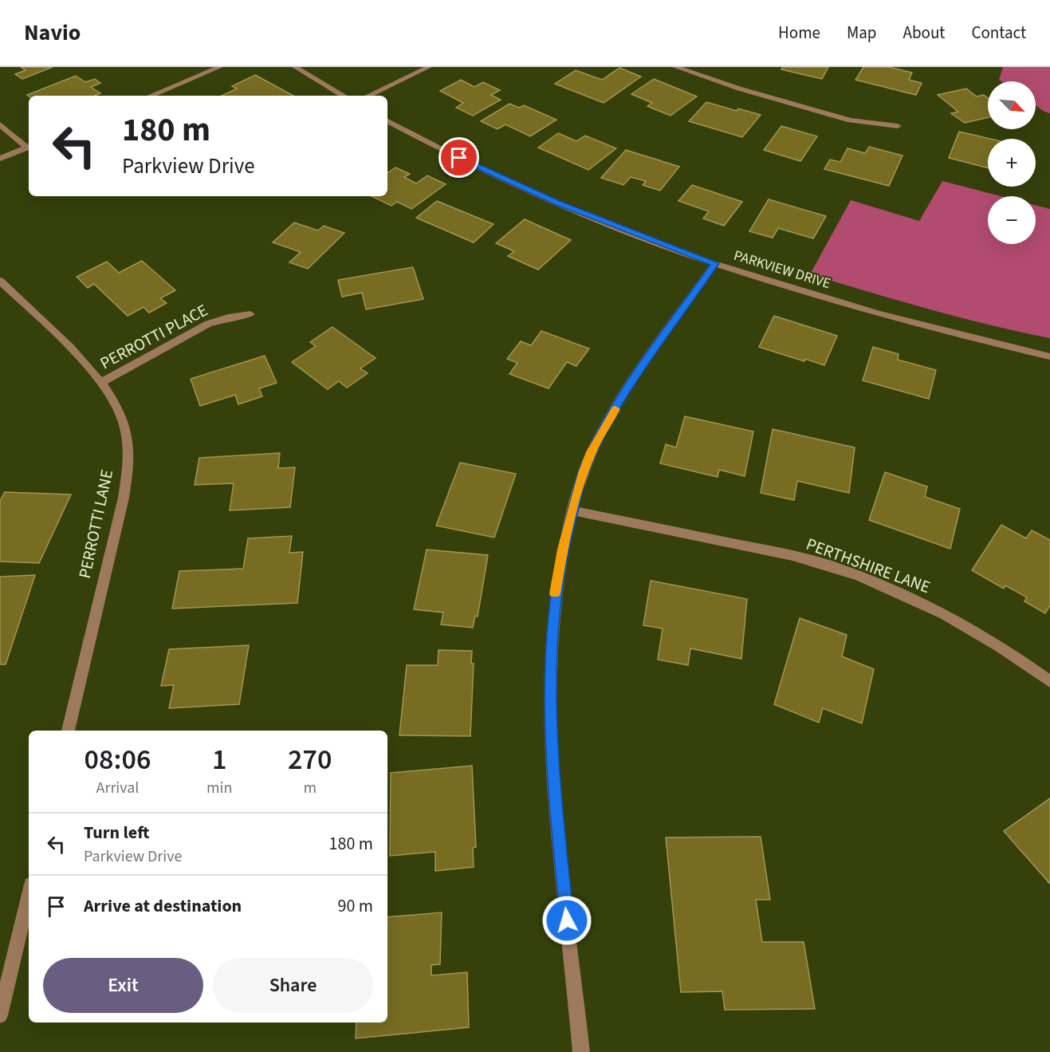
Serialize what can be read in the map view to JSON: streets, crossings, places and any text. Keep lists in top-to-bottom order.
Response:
{
  "streets": {
    "street": [
      "PARKVIEW DRIVE",
      "PERROTTI PLACE",
      "PERROTTI LANE",
      "PERTHSHIRE LANE"
    ]
  },
  "crossings": [
    ["PERROTTI PLACE", "PERROTTI LANE"]
  ],
  "north": "bottom right",
  "page": {
    "header": "Navio",
    "nav": [
      "Home",
      "Map",
      "About",
      "Contact"
    ],
    "map_buttons": ["+", "−"],
    "turn": ["180 m", "Parkview Drive"],
    "eta": [
      "08:06",
      "Arrival",
      "1",
      "min",
      "270",
      "m"
    ],
    "list": [
      {
        "name": "Turn left",
        "note": "Parkview Drive",
        "value": "180 m"
      },
      {
        "name": "Arrive at destination",
        "value": "90 m"
      }
    ],
    "buttons": ["Exit", "Share"]
  }
}
